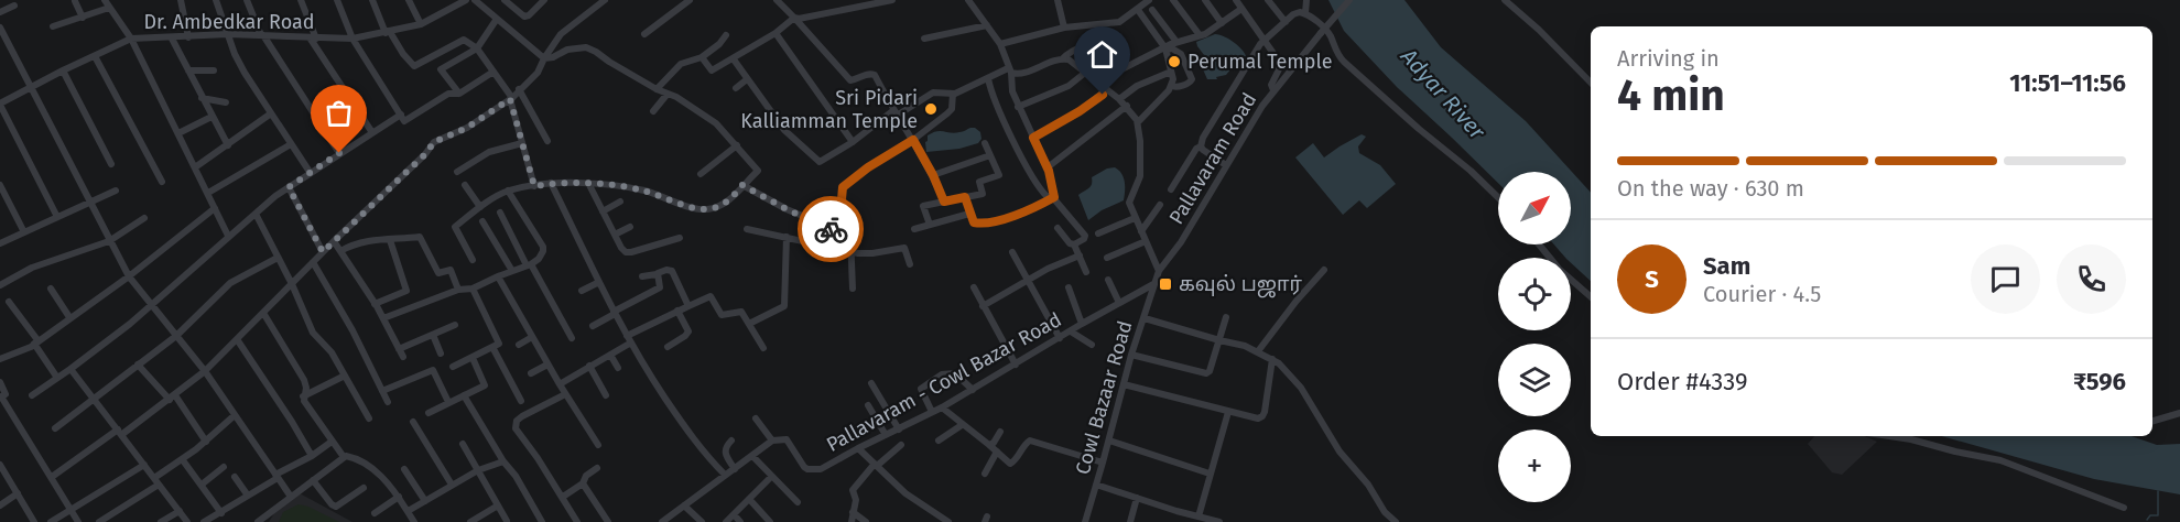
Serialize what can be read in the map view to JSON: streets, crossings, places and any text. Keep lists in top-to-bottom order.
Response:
{
  "streets": {
    "street": [
      "Dr. Ambedkar Road",
      "Pallavaram Road",
      "Pallavaram - Cowl Bazar Road",
      "Cowl Bazaar Road"
    ]
  },
  "crossings": [
    ["Pallavaram Road", "Cowl Bazaar Road"],
    ["Pallavaram - Cowl Bazar Road", "Cowl Bazaar Road"]
  ],
  "water": ["Adyar River"],
  "places": {
    "other": ["Perumal Temple", "Sri Pidari Kalliamman Temple"],
    "transit": ["கவுல் பஜார்"]
  },
  "north": "top right",
  "page": {
    "heading": ["4 min", "Arriving in", "11:51–11:56"],
    "panel": [
      "Sam",
      "Courier · 4.5",
      "Order #4339",
      "₹596"
    ],
    "bar": "On the way · 630 m",
    "map_buttons": "+",
    "round": "S"
  }
}
